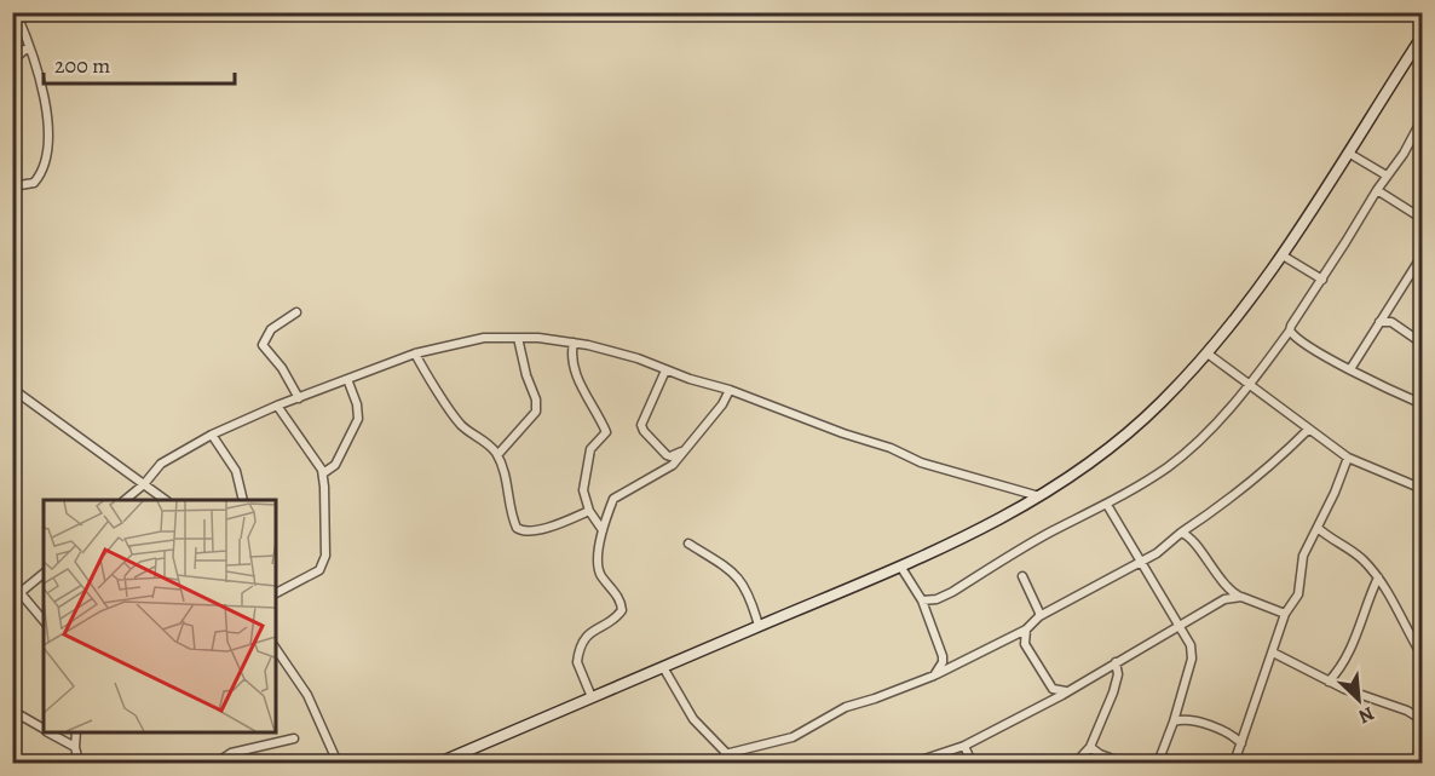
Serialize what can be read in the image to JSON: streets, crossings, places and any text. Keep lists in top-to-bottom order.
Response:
{
  "scale_bar": "200 m",
  "north": "bottom right"
}
